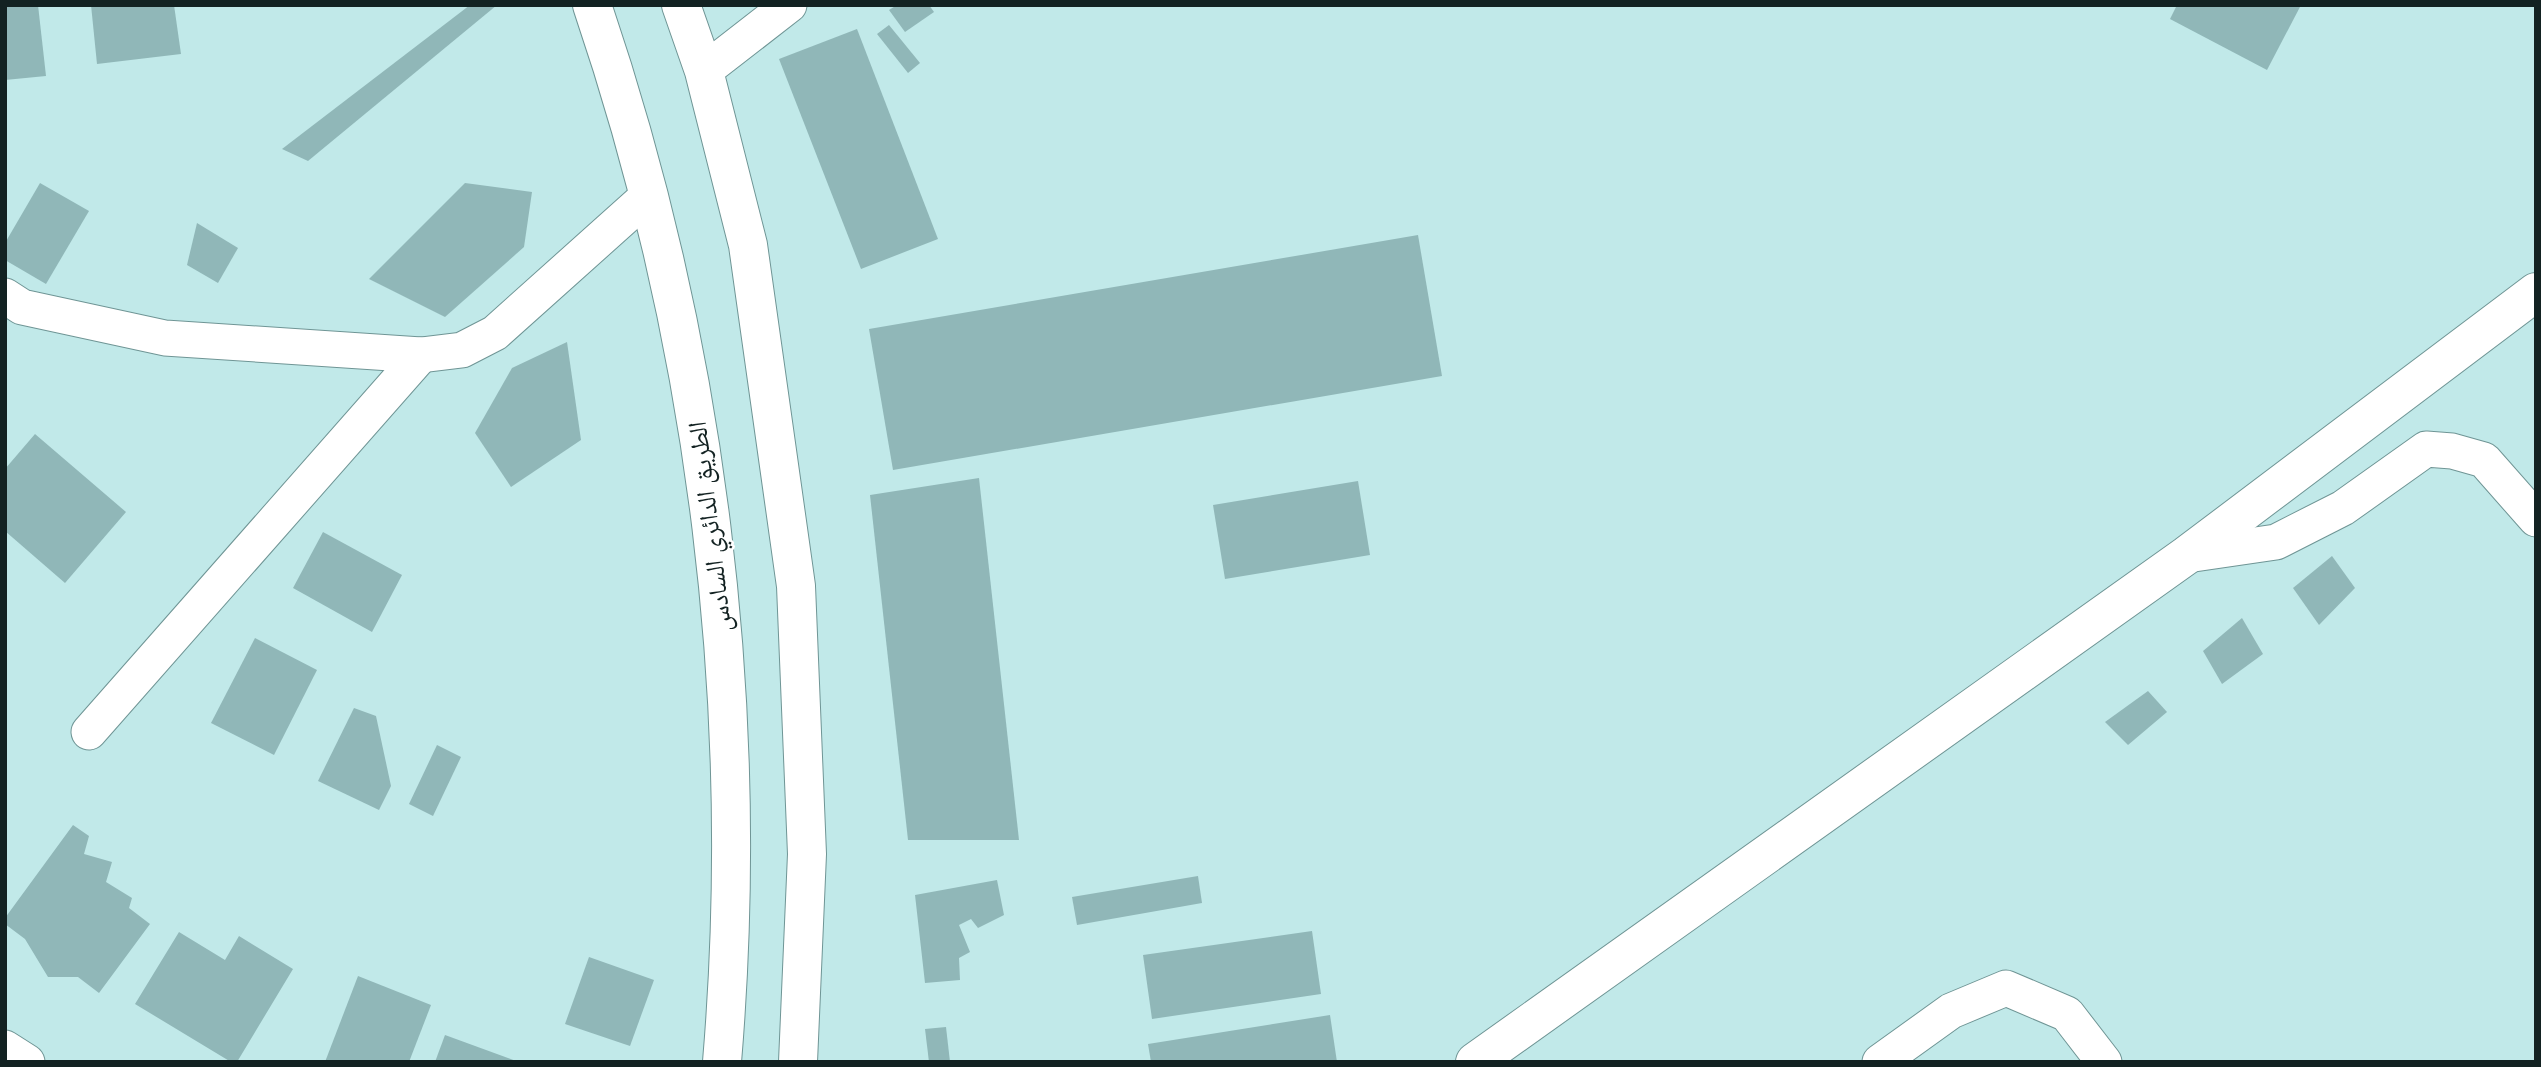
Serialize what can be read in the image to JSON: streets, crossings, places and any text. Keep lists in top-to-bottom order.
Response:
{
  "streets": {
    "main road": ["الطريق الدائري السادس"]
  }
}
